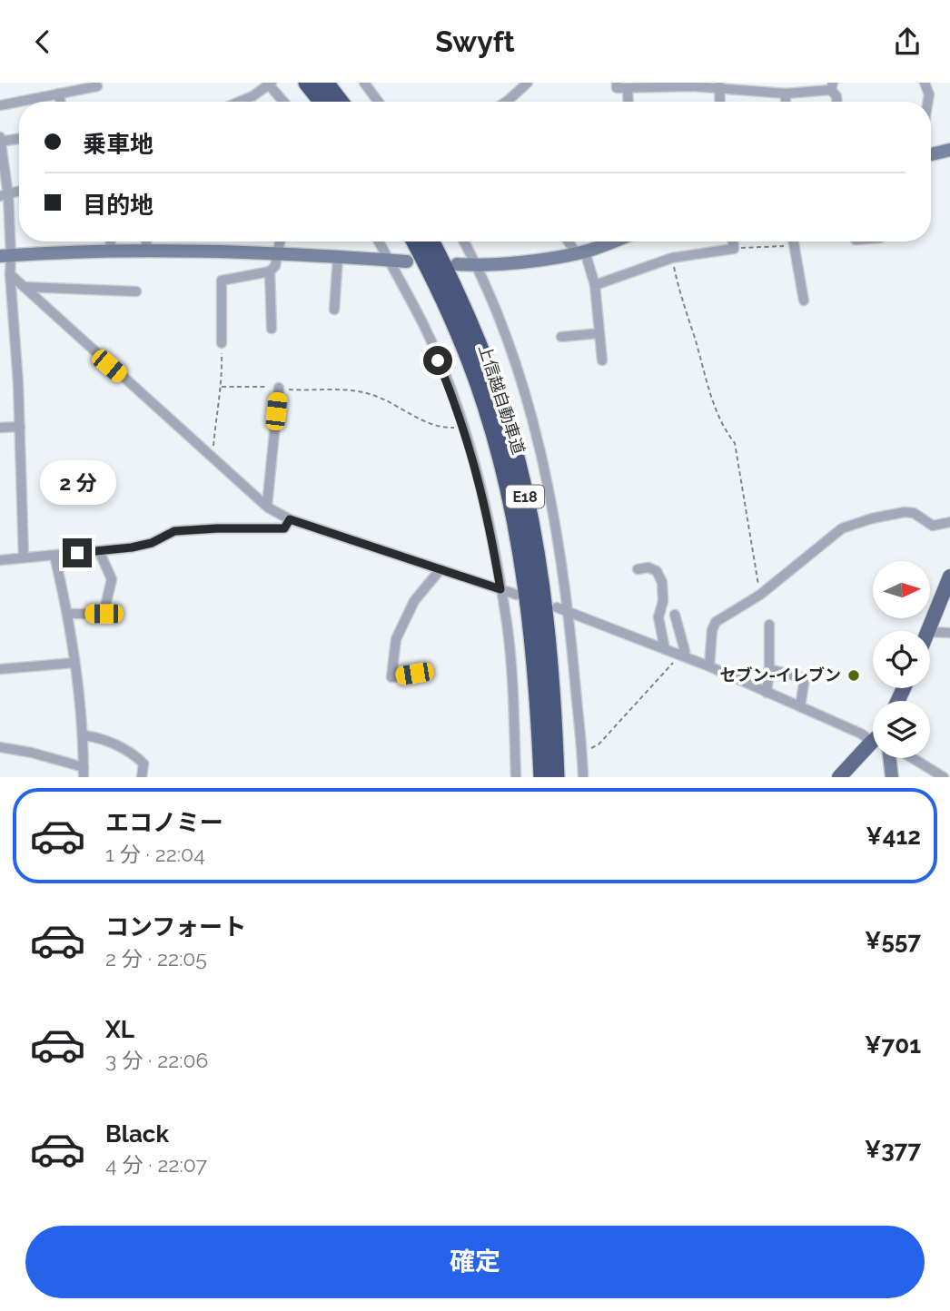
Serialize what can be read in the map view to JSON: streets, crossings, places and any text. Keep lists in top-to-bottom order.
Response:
{
  "streets": {
    "highway": ["上信越自動車道", "E18"]
  },
  "places": ["セブン-イレブン"],
  "north": "right",
  "page": {
    "header": "Swyft",
    "banner": ["乗車地", "目的地"],
    "bubble": "2 分",
    "list": [
      {
        "name": "エコノミー",
        "note": "1 分 · 22:04",
        "value": "¥412"
      },
      {
        "name": "コンフォート",
        "note": "2 分 · 22:05",
        "value": "¥557"
      },
      {
        "name": "XL",
        "note": "3 分 · 22:06",
        "value": "¥701"
      },
      {
        "name": "Black",
        "note": "4 分 · 22:07",
        "value": "¥377"
      }
    ],
    "buttons": "確定"
  }
}
